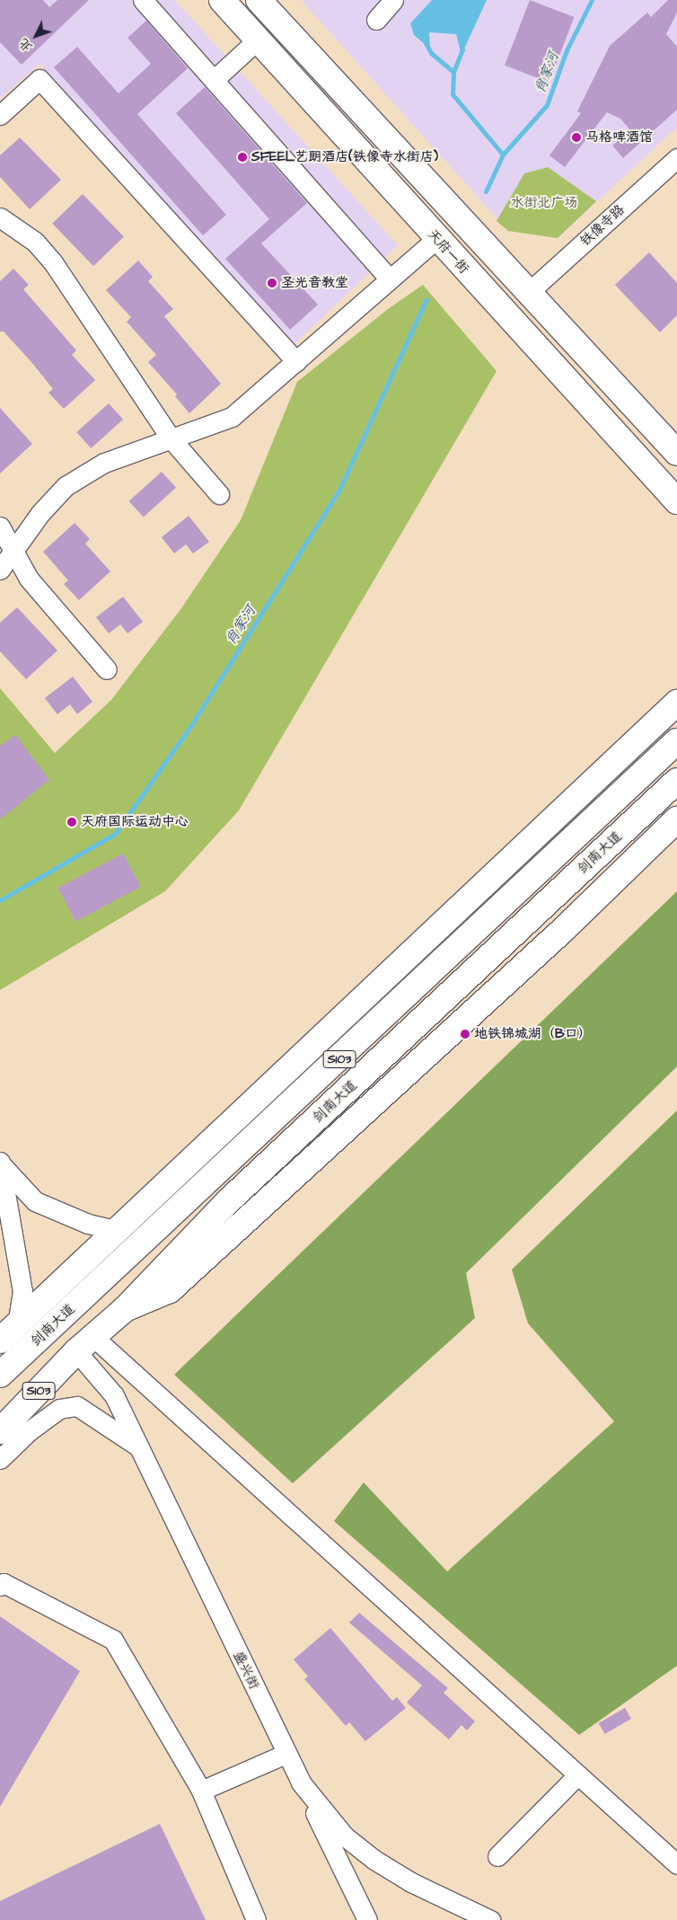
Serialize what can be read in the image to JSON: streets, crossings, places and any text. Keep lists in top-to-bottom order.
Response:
{
  "streets": {
    "main road": ["天府一街", "剑南大道", "S103"],
    "street": ["铁像寺路", "盛兴街"]
  },
  "crossings": [
    ["剑南大道", "盛兴街"]
  ],
  "water": ["肖家河"],
  "parks": ["水街北广场"],
  "places": [
    "马格啤酒馆",
    "SFEEL艺朗酒店(铁像寺水街店)",
    "圣光音教堂",
    "天府国际运动中心",
    "地铁锦城湖（B口）"
  ],
  "north": "bottom left"
}
